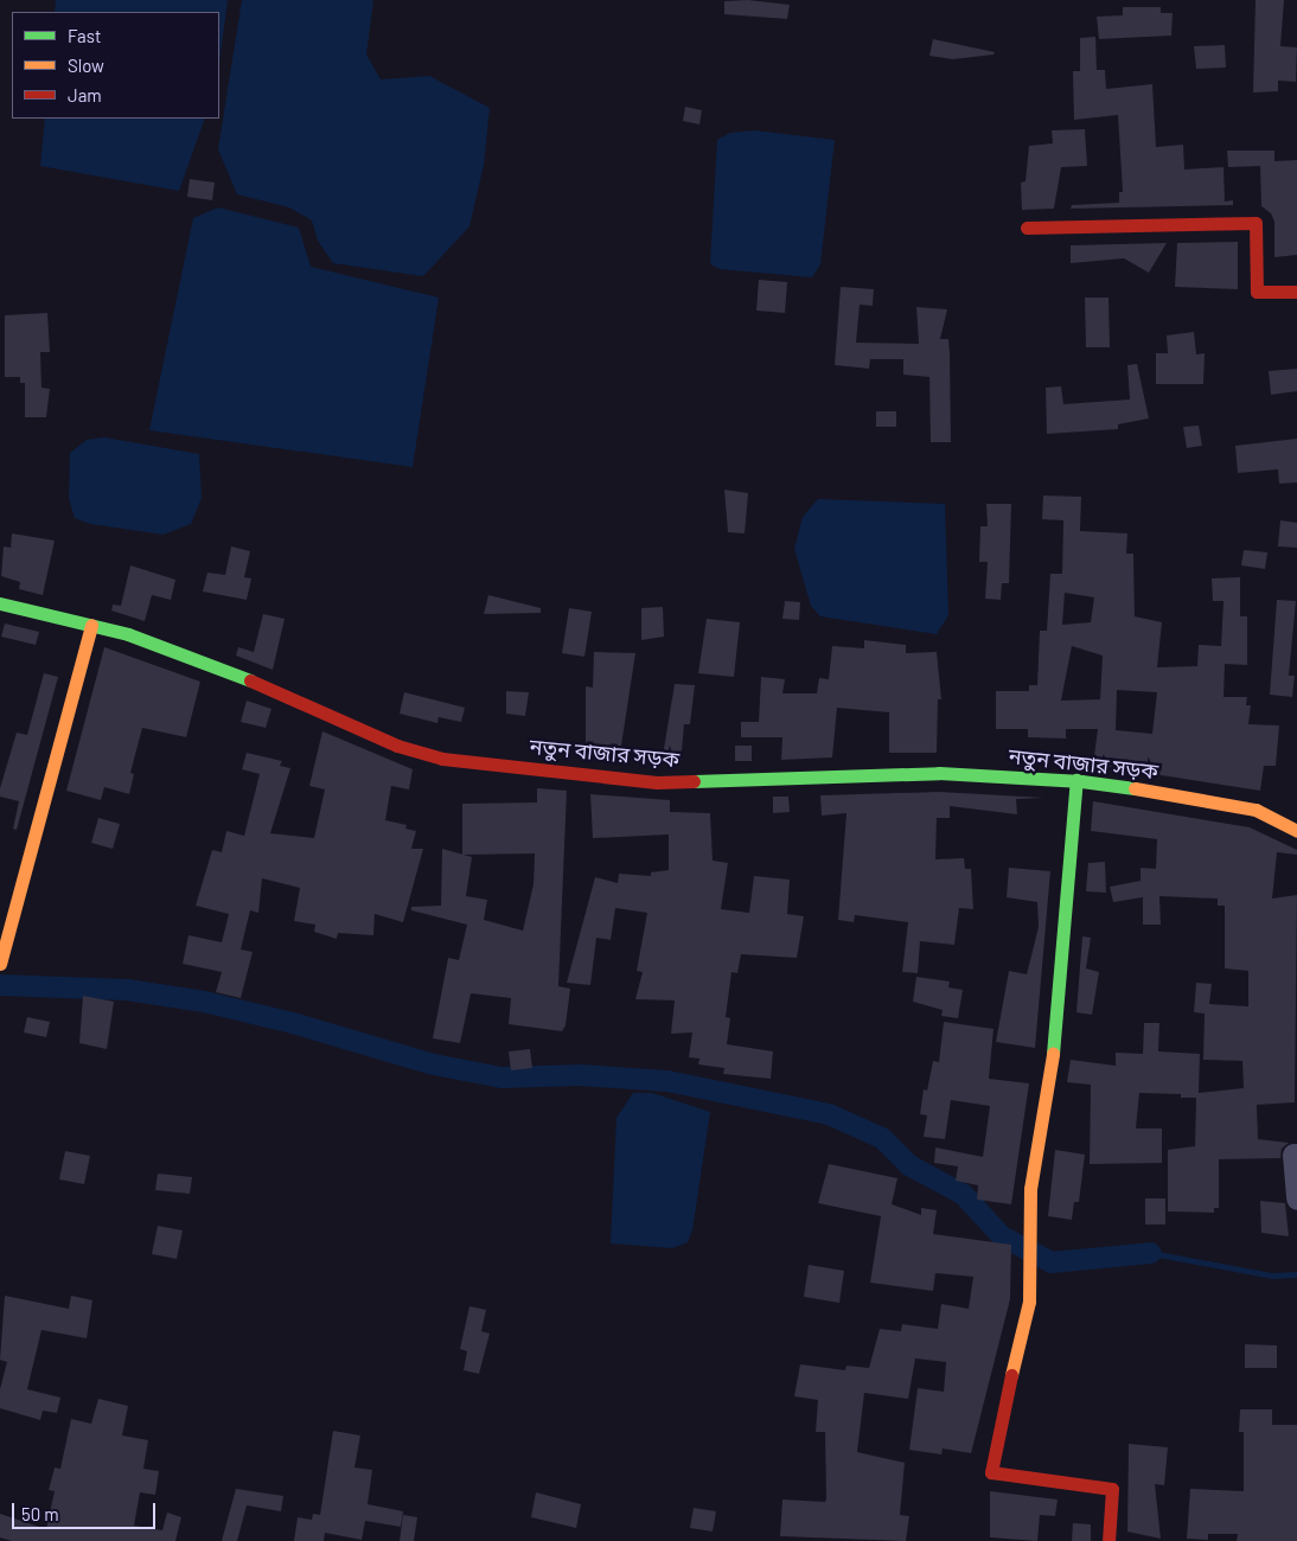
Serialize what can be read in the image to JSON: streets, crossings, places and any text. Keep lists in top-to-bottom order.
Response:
{
  "streets": {
    "street": ["নতুন বাজার সড়ক"]
  },
  "legend": ["Fast", "Slow", "Jam"],
  "scale_bar": "50 m"
}
